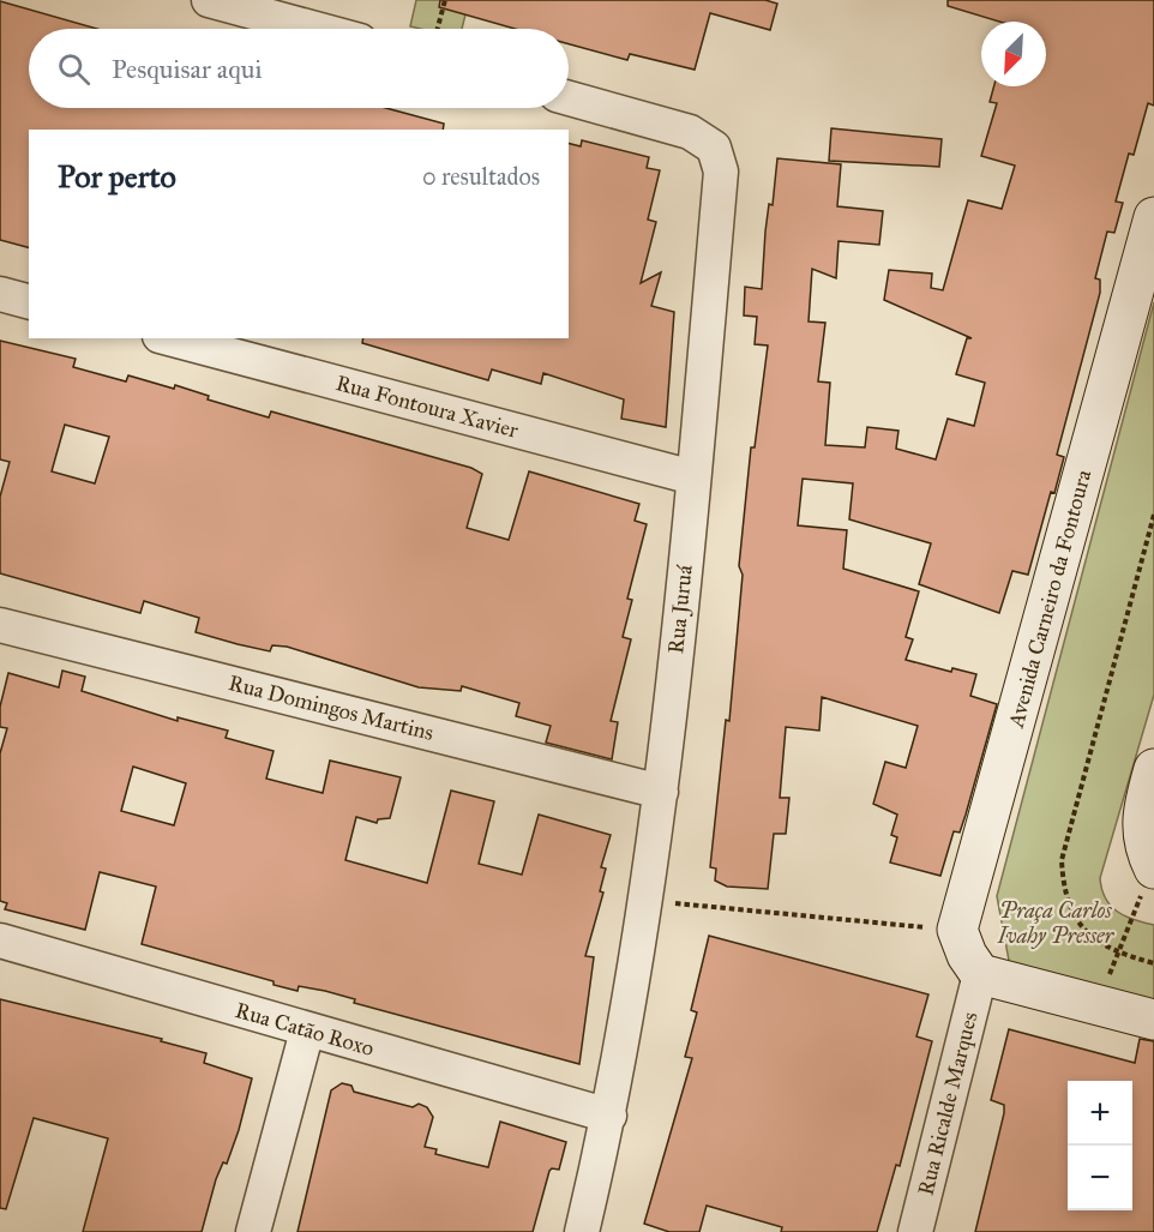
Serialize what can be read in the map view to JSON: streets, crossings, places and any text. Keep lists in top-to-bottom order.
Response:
{
  "streets": {
    "main road": ["Avenida Carneiro da Fontoura"],
    "street": [
      "Rua Fontoura Xavier",
      "Rua Juruá",
      "Rua Domingos Martins",
      "Rua Catão Roxo",
      "Rua Ricalde Marques"
    ]
  },
  "crossings": [
    ["Rua Fontoura Xavier", "Rua Juruá"],
    ["Rua Juruá", "Rua Domingos Martins"],
    ["Rua Juruá", "Rua Catão Roxo"]
  ],
  "parks": ["Praça Carlos Ivahy Presser"],
  "north": "bottom left",
  "page": {
    "search": "Pesquisar aqui",
    "heading": ["Por perto", "0 resultados"],
    "map_buttons": ["+", "−"]
  }
}
